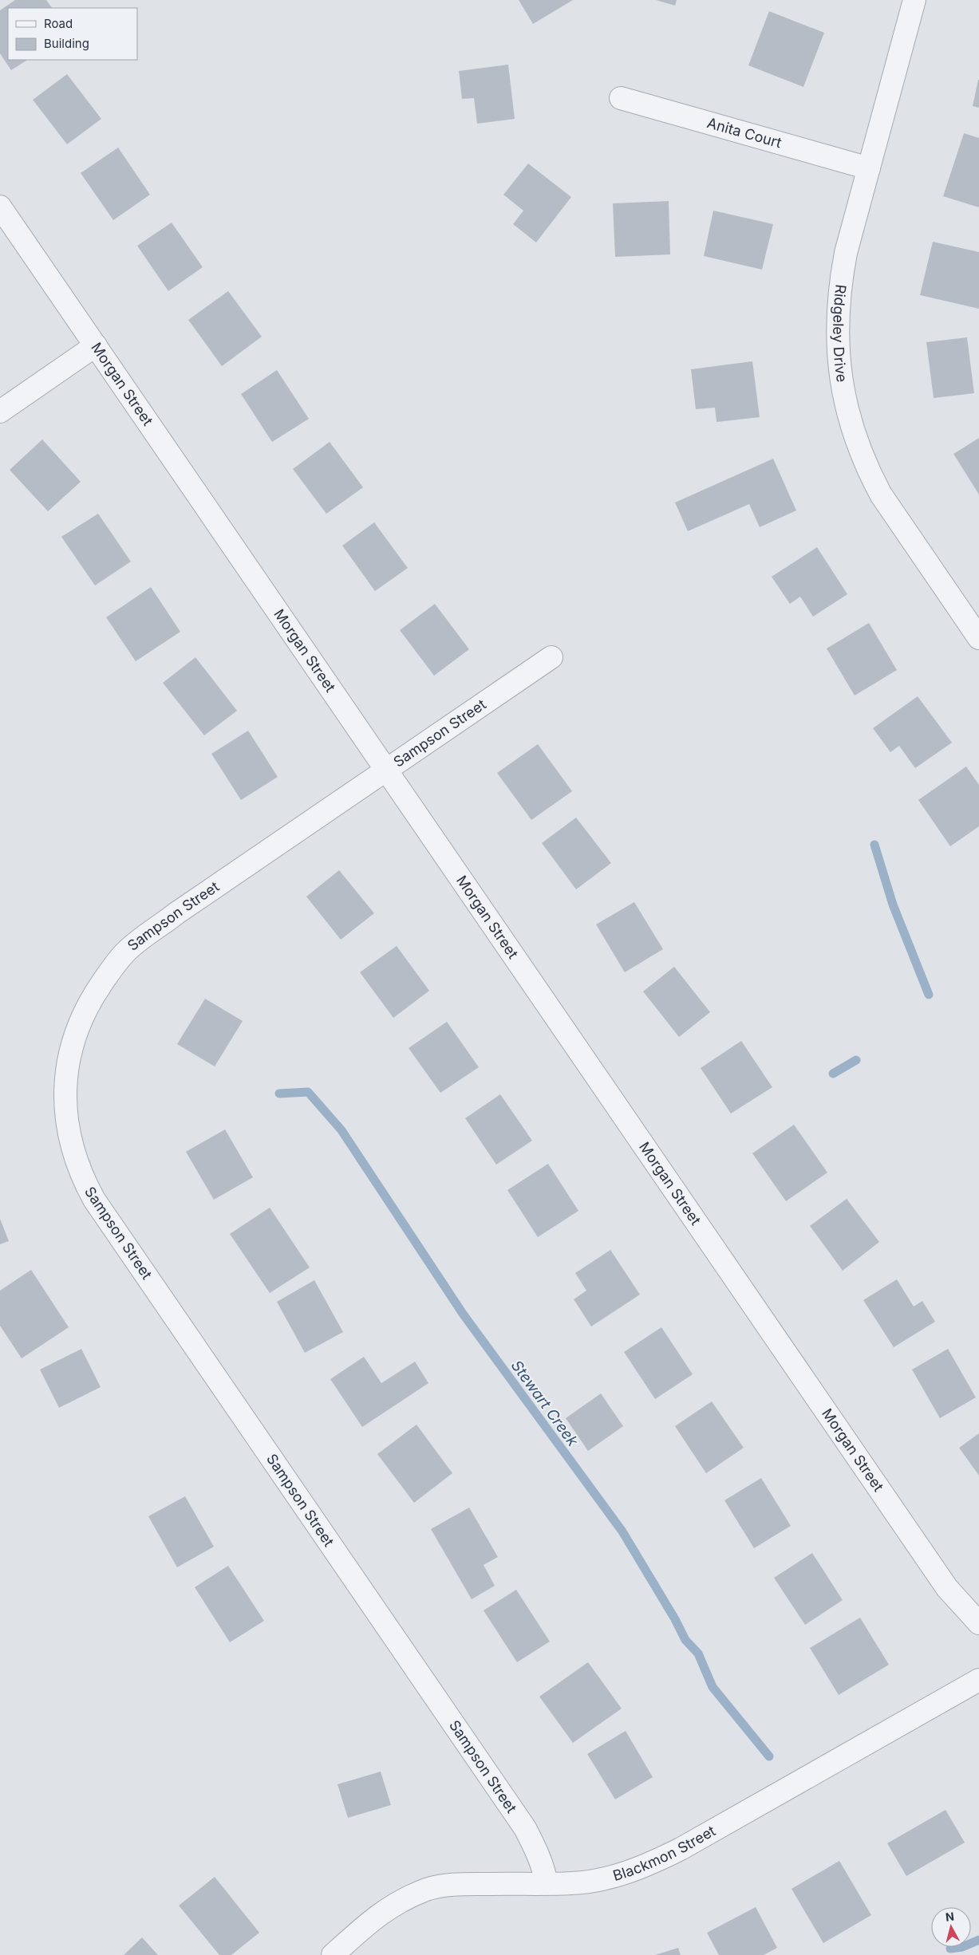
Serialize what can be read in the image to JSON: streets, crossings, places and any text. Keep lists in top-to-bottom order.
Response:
{
  "streets": {
    "street": [
      "Anita Court",
      "Ridgeley Drive",
      "Morgan Street",
      "Sampson Street",
      "Blackmon Street"
    ]
  },
  "crossings": [
    ["Anita Court", "Ridgeley Drive"],
    ["Morgan Street", "Sampson Street"],
    ["Sampson Street", "Blackmon Street"]
  ],
  "water": ["Stewart Creek"],
  "legend": ["Road", "Building"],
  "north": "top"
}
